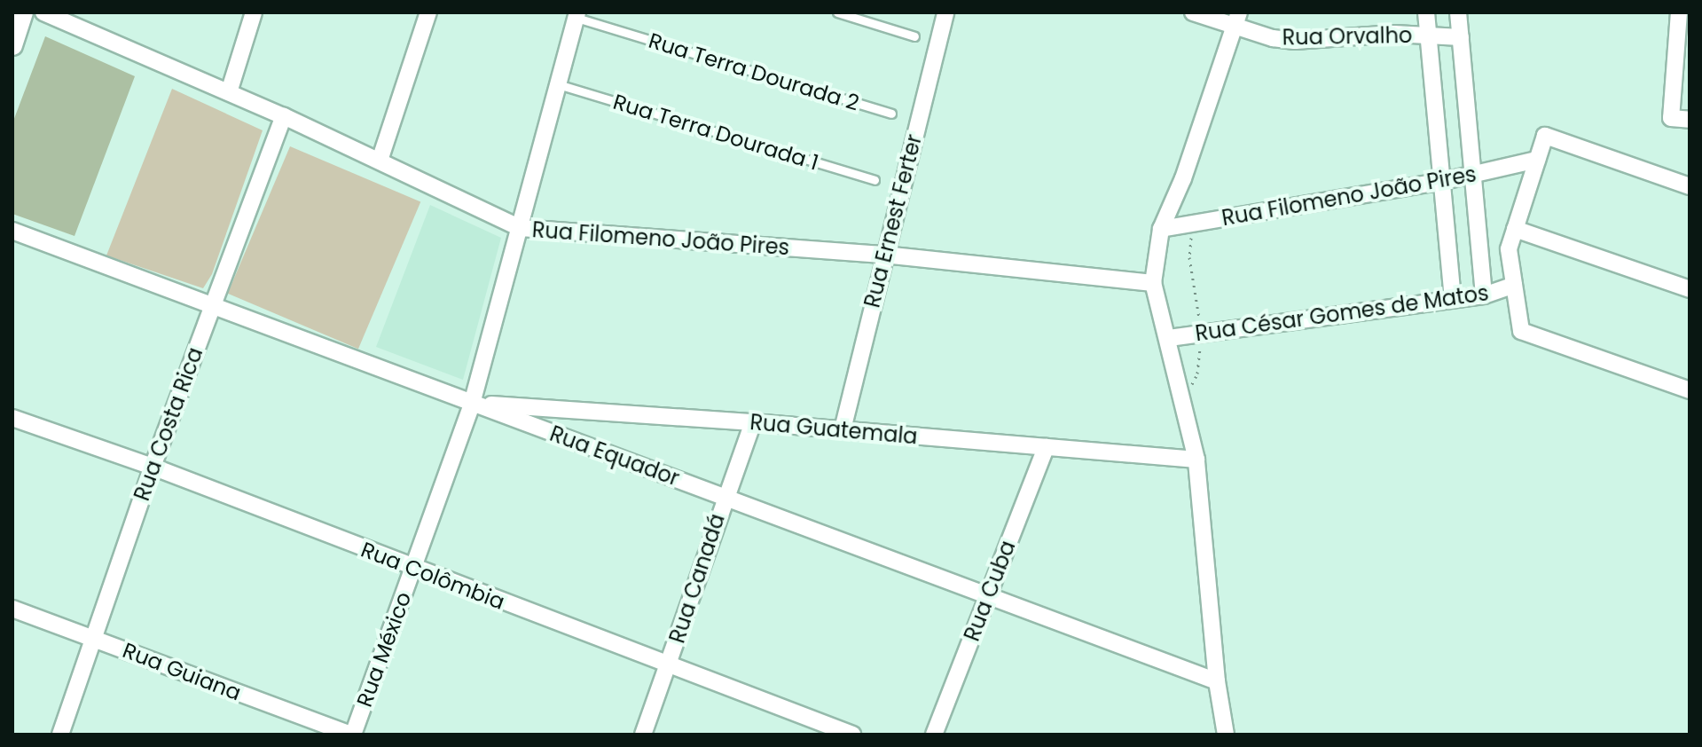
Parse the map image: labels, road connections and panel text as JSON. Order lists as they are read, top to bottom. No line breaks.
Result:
{"streets":{"street":["Rua Orvalho","Rua Filomeno João Pires","Rua Ernest Ferter","Rua César Gomes de Matos","Rua Costa Rica","Rua Guatemala","Rua Equador","Rua Colômbia","Rua Canadá","Rua Cuba","Rua México","Rua Guiana"],"lane":["Rua Terra Dourada 2","Rua Terra Dourada 1"]},"crossings":[["Rua Terra Dourada 2","Rua México"],["Rua Terra Dourada 1","Rua México"],["Rua Filomeno João Pires","Rua Ernest Ferter"],["Rua Filomeno João Pires","Rua Costa Rica"],["Rua Filomeno João Pires","Rua México"],["Rua Ernest Ferter","Rua Guatemala"],["Rua Costa Rica","Rua Equador"],["Rua Costa Rica","Rua Colômbia"],["Rua Costa Rica","Rua Guiana"],["Rua Guatemala","Rua Equador"],["Rua Guatemala","Rua Canadá"],["Rua Guatemala","Rua Cuba"],["Rua Guatemala","Rua México"],["Rua Equador","Rua Canadá"],["Rua Equador","Rua Cuba"],["Rua Equador","Rua México"],["Rua Colômbia","Rua Canadá"],["Rua Colômbia","Rua México"],["Rua México","Rua Guiana"]]}
